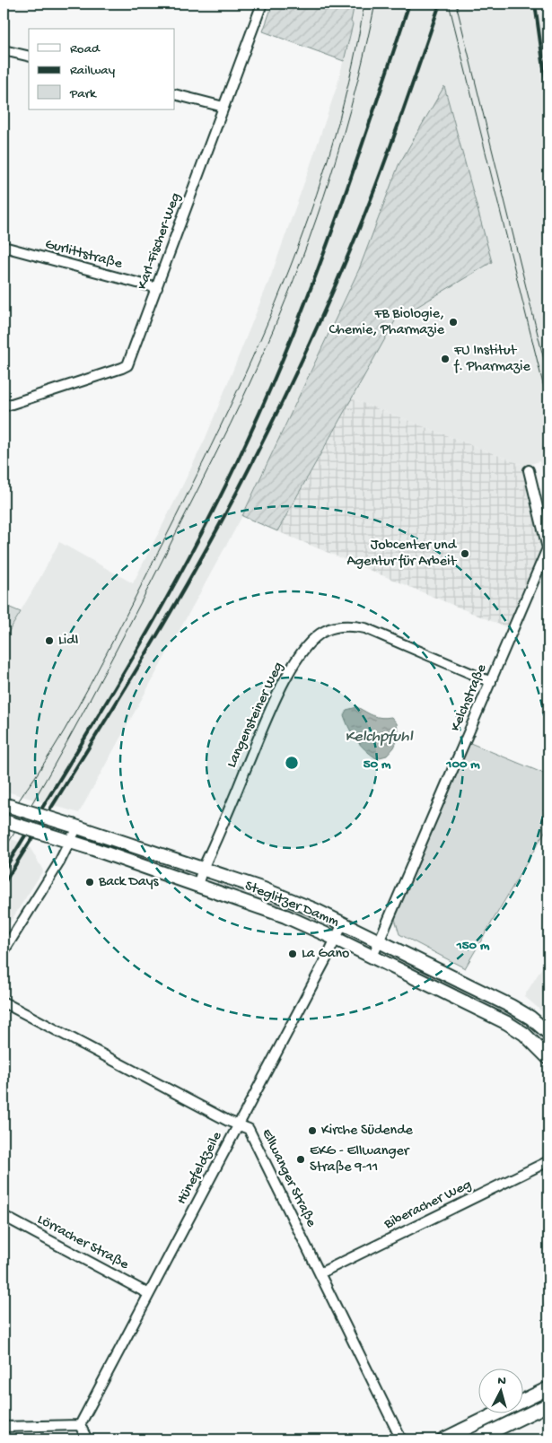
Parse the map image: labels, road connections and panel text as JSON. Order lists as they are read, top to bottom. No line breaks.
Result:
{"streets":{"main road":["Steglitzer Damm"],"street":["Karl-Fischer-Weg","Gurlittstraße","Kelchstraße","Langensteiner Weg","Hünefeldzeile","Ellwanger Straße","Biberacher Weg","Lörracher Straße"]},"crossings":[["Karl-Fischer-Weg","Gurlittstraße"],["Kelchstraße","Langensteiner Weg"],["Kelchstraße","Steglitzer Damm"],["Langensteiner Weg","Steglitzer Damm"],["Steglitzer Damm","Hünefeldzeile"],["Hünefeldzeile","Ellwanger Straße"],["Hünefeldzeile","Lörracher Straße"],["Ellwanger Straße","Biberacher Weg"]],"water":["Kelchpfuhl"],"places":["FB Biologie, Chemie, Pharmazie","FU Institut f. Pharmazie","Jobcenter und Agentur für Arbeit","Lidl","Back Days","La Gano","Kirche Südende","EKG - Ellwanger Straße 9-11"],"legend":["Road","Railway","Park"],"north":"top","rings":["50 m","100 m","150 m"]}
